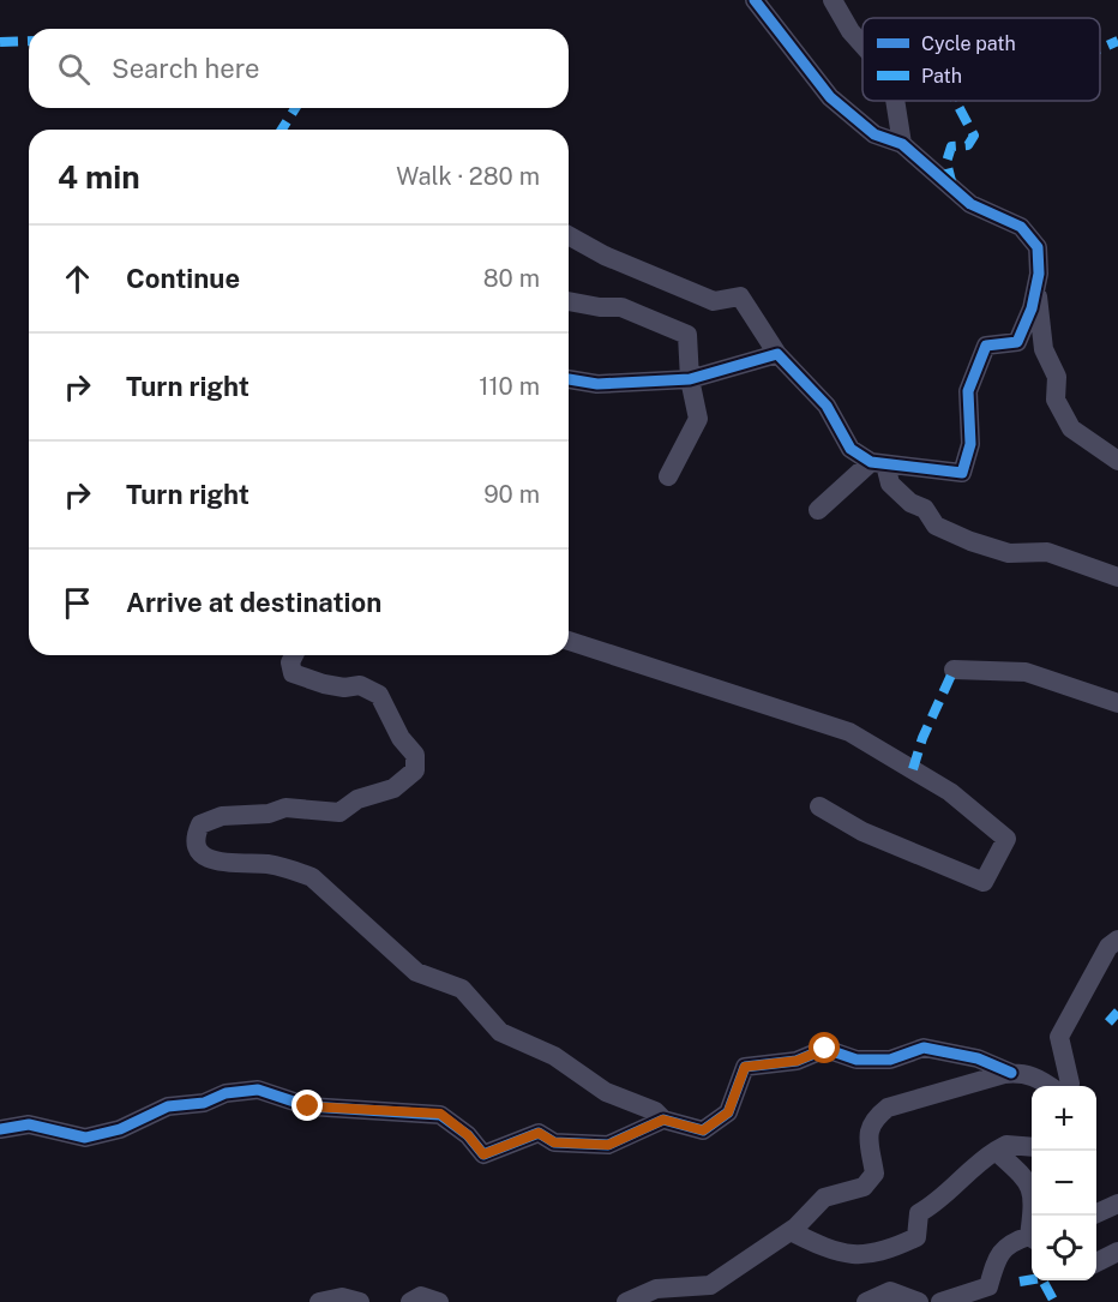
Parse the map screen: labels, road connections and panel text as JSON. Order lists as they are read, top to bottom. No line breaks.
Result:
{"legend":["Cycle path","Path"],"page":{"search":"Search here","heading":["4 min","Walk · 280 m"],"list":[["Continue","80 m"],["Turn right","110 m"],["Turn right","90 m"],"Arrive at destination"],"map_buttons":["+","−"]}}
